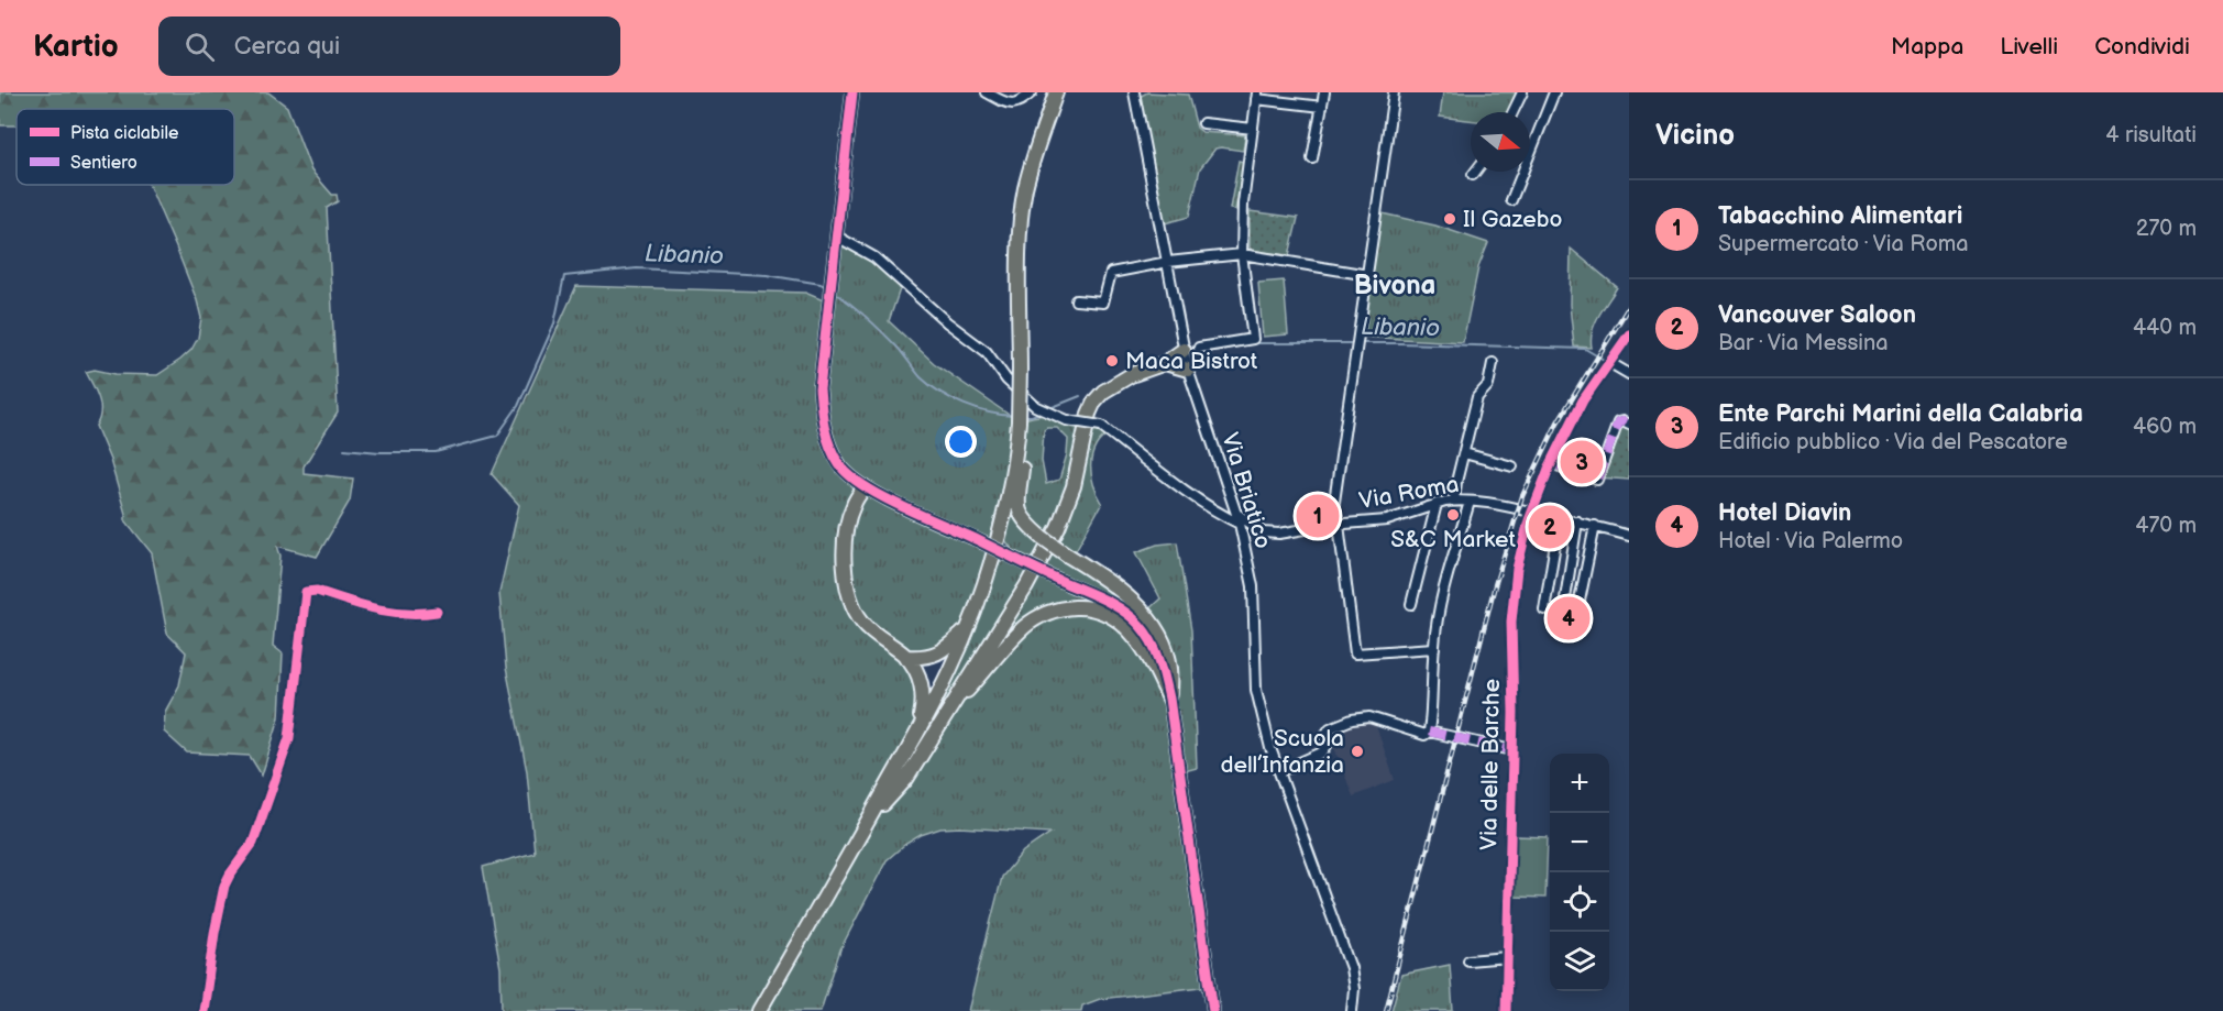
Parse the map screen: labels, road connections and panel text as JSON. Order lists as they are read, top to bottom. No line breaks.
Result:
{"streets":{"street":["Via Briatico","Via Roma","Via delle Barche"]},"crossings":[["Via Briatico","Via Roma"],["Via Roma","Via delle Barche"]],"districts":["Bivona"],"water":["Libanio"],"places":["Il Gazebo","Maca Bistrot","S&C Market","Scuola dell’Infanzia"],"legend":["Pista ciclabile","Sentiero"],"north":"right","page":{"header":"Kartio","search":"Cerca qui","nav":["Mappa","Livelli","Condividi"],"heading":["Vicino","4 risultati"],"list":[{"mark":"1","name":"Tabacchino Alimentari","note":"Supermercato · Via Roma","value":"270 m"},{"mark":"2","name":"Vancouver Saloon","note":"Bar · Via Messina","value":"440 m"},{"mark":"3","name":"Ente Parchi Marini della Calabria","note":"Edificio pubblico · Via del Pescatore","value":"460 m"},{"mark":"4","name":"Hotel Diavin","note":"Hotel · Via Palermo","value":"470 m"}],"pins":["3","1","2","4"],"map_buttons":["+","−"]}}
